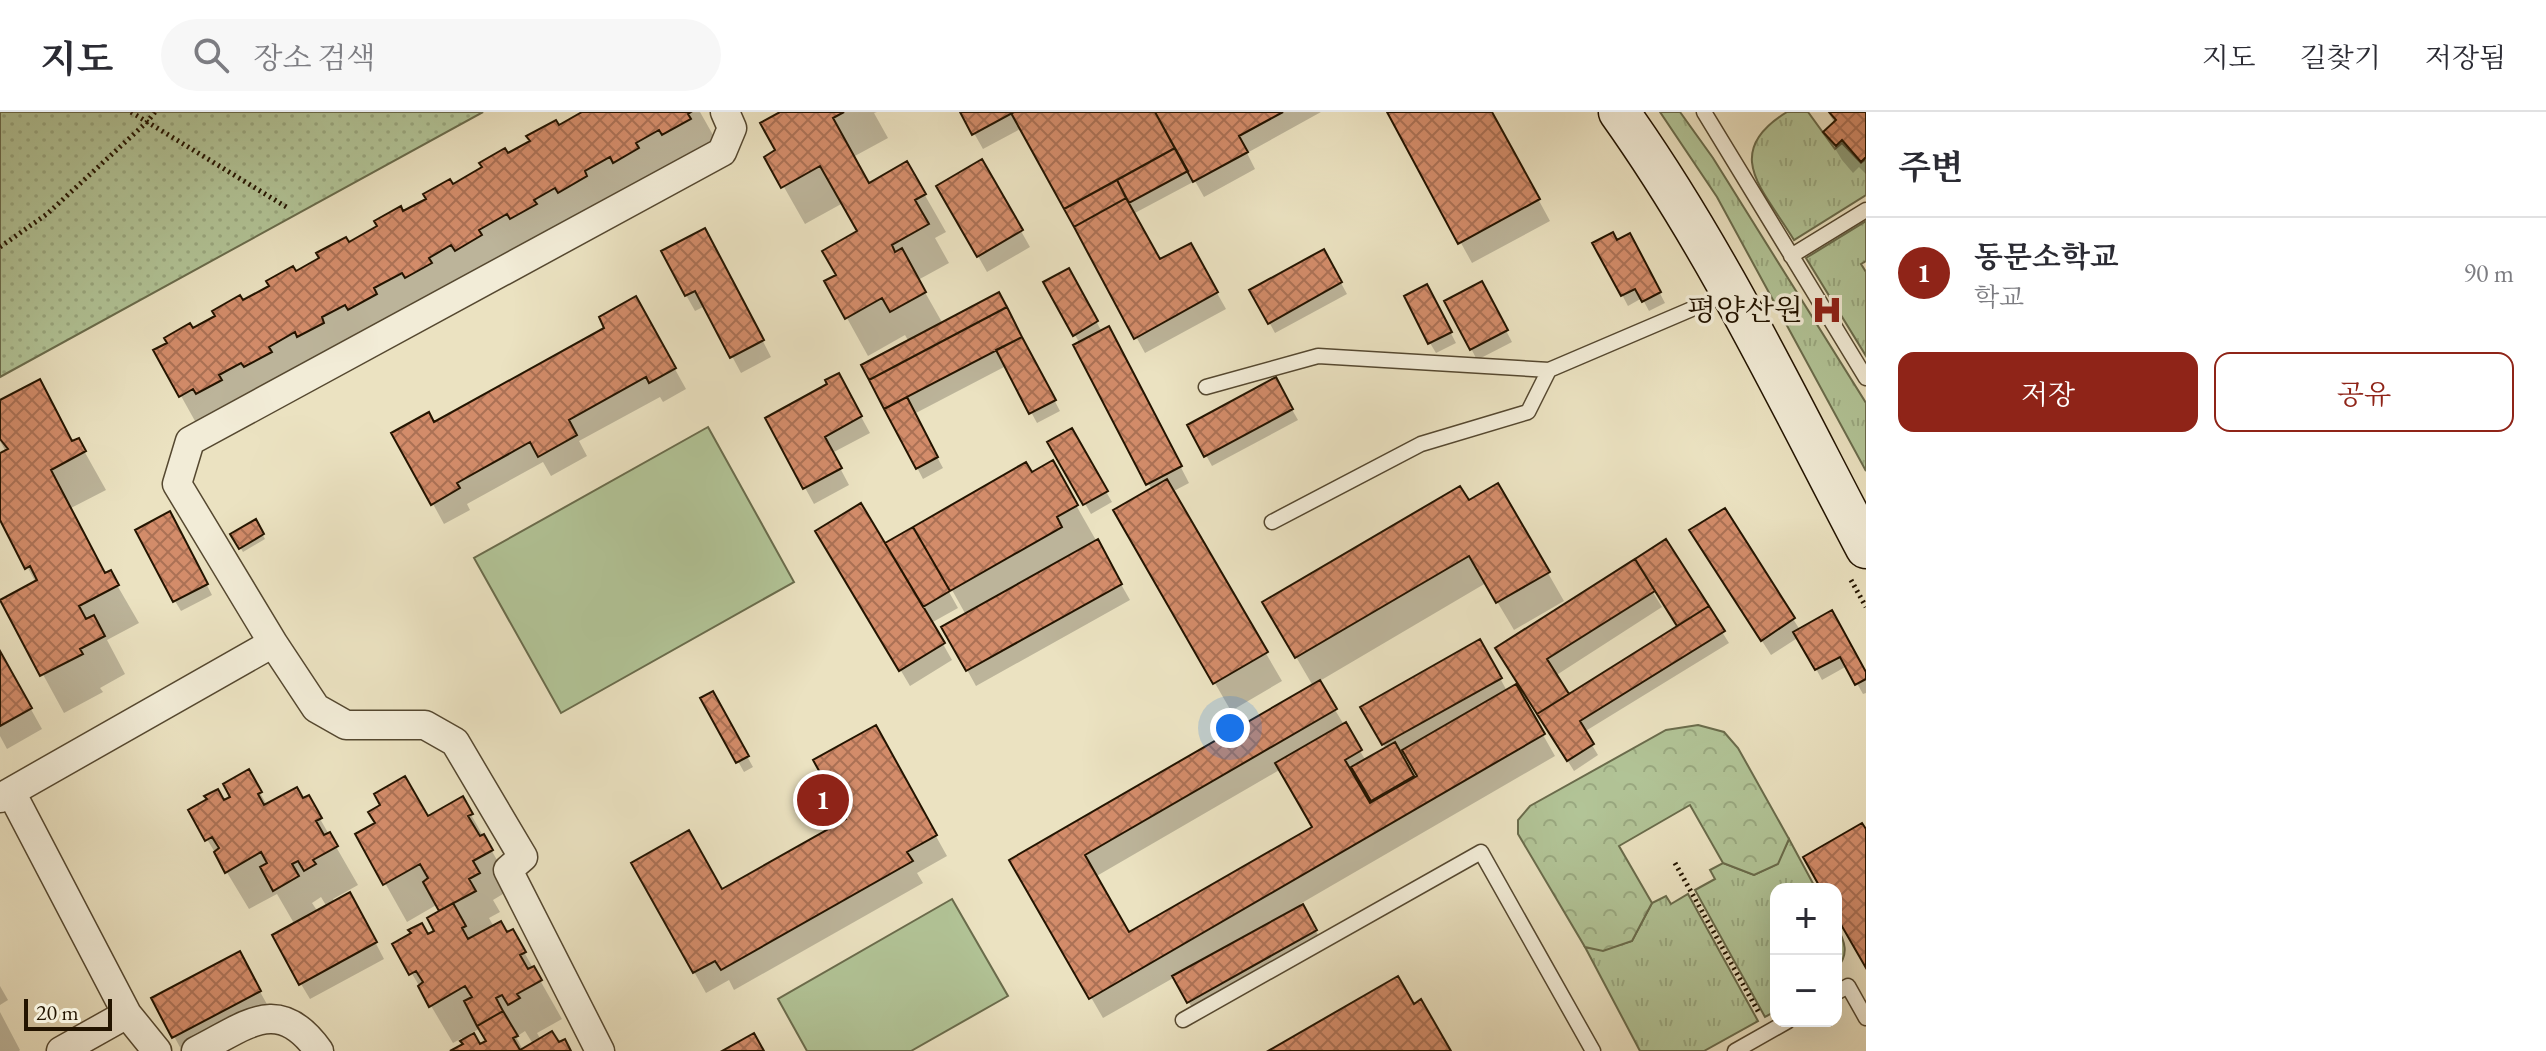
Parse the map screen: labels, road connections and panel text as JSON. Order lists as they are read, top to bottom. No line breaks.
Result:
{"places":{"hospital":["평양산원"]},"scale_bar":"20 m","page":{"header":"지도","search":"장소 검색","nav":["지도","길찾기","저장됨"],"heading":"주변","list":[{"mark":"1","name":"동문소학교","note":"학교","value":"90 m"}],"buttons":["저장","공유"],"pins":"1","map_buttons":["+","−"],"scale":"20 m"}}
